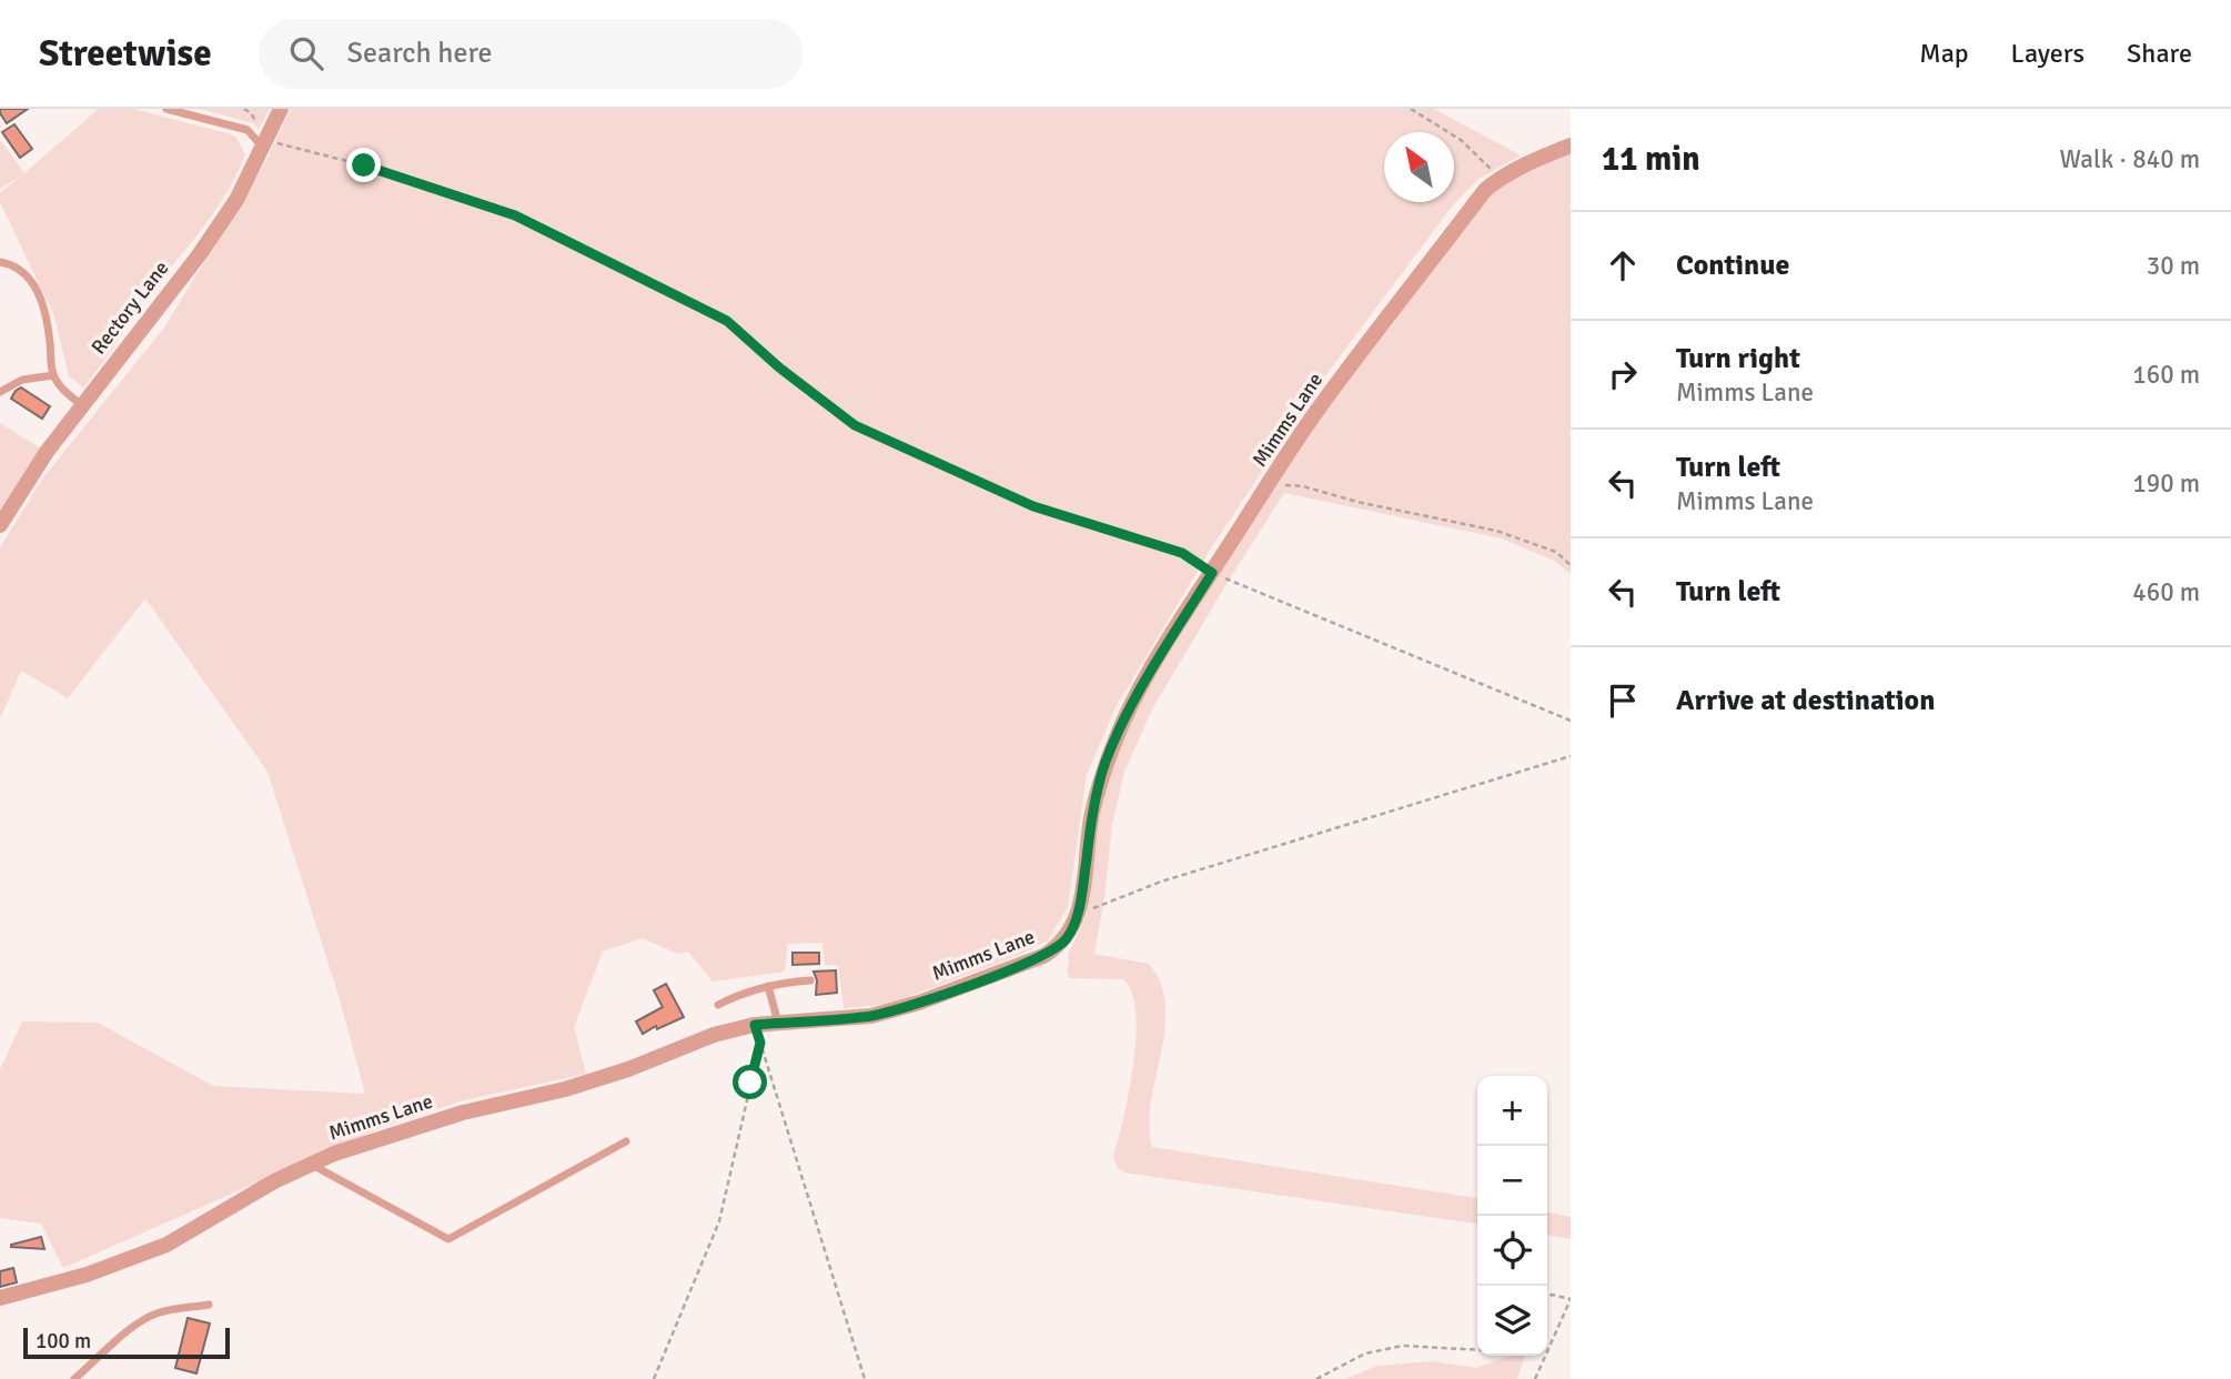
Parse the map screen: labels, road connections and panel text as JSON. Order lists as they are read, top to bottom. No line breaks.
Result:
{"streets":{"street":["Rectory Lane","Mimms Lane"]},"scale_bar":"100 m","north":"top left","page":{"header":"Streetwise","search":"Search here","nav":["Map","Layers","Share"],"heading":["11 min","Walk · 840 m"],"list":[["Continue","30 m"],["Turn right","Mimms Lane","160 m"],["Turn left","Mimms Lane","190 m"],["Turn left","460 m"],"Arrive at destination"],"map_buttons":["+","−"],"scale":"100 m"}}
